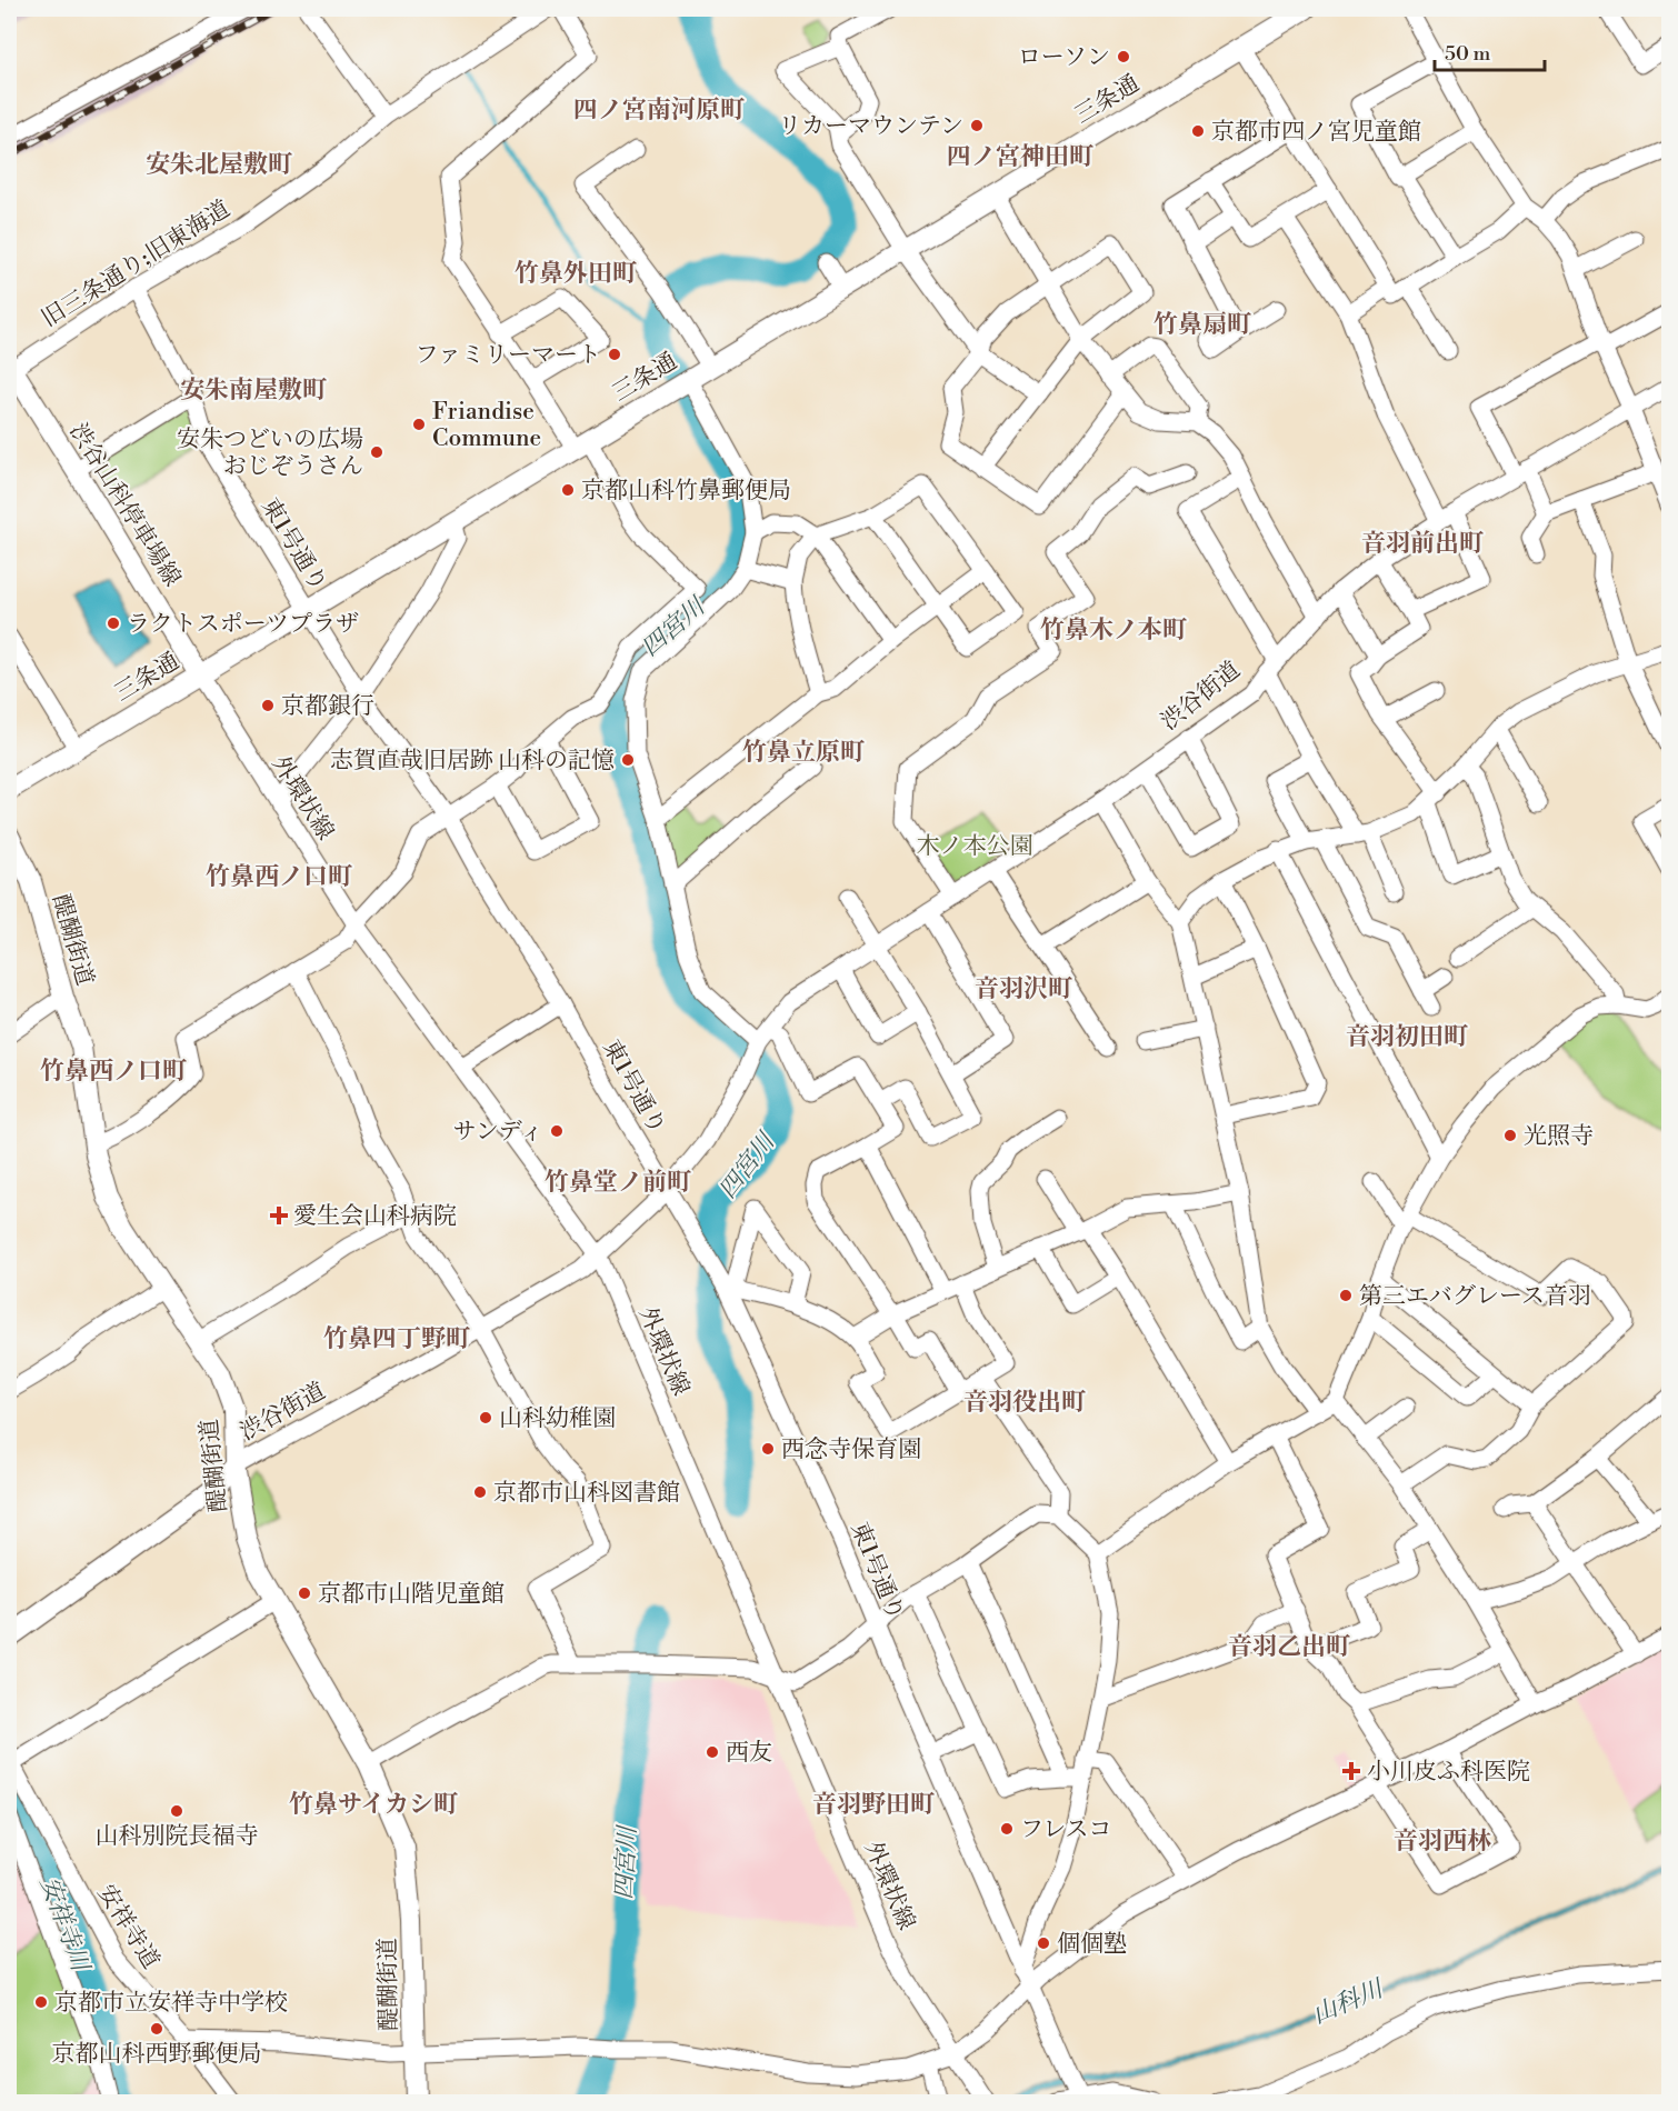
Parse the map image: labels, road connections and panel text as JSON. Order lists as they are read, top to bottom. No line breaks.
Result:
{"streets":{"main road":["三条通","渋谷山科停車場線","渋谷街道","醍醐街道"],"street":["旧三条通り;旧東海道","東1号通り","外環状線","安祥寺道"]},"crossings":[["三条通","渋谷山科停車場線"],["三条通","東1号通り"],["三条通","外環状線"],["旧三条通り;旧東海道","渋谷山科停車場線"],["旧三条通り;旧東海道","東1号通り"],["渋谷山科停車場線","外環状線"],["東1号通り","渋谷街道"],["渋谷街道","外環状線"],["渋谷街道","醍醐街道"]],"districts":["四ノ宮南河原町","四ノ宮神田町","安朱北屋敷町","竹鼻外田町","竹鼻扇町","安朱南屋敷町","音羽前出町","竹鼻木ノ本町","竹鼻立原町","竹鼻西ノ口町","音羽沢町","音羽初田町","竹鼻西ノ口町","竹鼻堂ノ前町","竹鼻四丁野町","音羽役出町","音羽乙出町","竹鼻サイカシ町","音羽野田町","音羽西林"],"water":["四宮川","安祥寺川","山科川"],"parks":["木ノ本公園"],"places":{"other":["ローソン","リカーマウンテン","京都市四ノ宮児童館","ファミリーマート","Friandise Commune","安朱つどいの広場 おじぞうさん","京都山科竹鼻郵便局","ラクトスポーツプラザ","京都銀行","志賀直哉旧居跡 山科の記憶","サンディ","光照寺","第三エバグレース音羽","山科幼稚園","西念寺保育園","京都市山科図書館","京都市山階児童館","西友","山科別院長福寺","フレスコ","個個塾","京都市立安祥寺中学校","京都山科西野郵便局"],"health":["愛生会山科病院","小川皮ふ科医院"]},"scale_bar":"50 m"}
